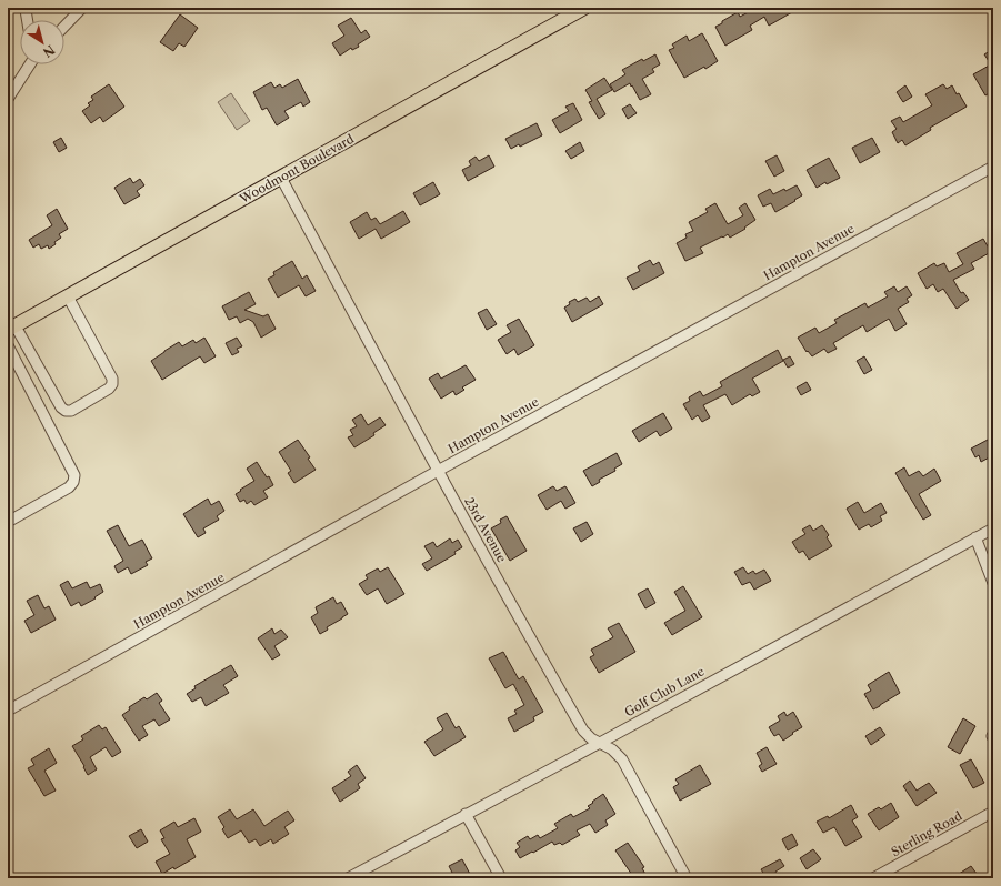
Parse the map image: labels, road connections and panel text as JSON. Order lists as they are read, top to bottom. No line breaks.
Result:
{"streets":{"main road":["Woodmont Boulevard"],"street":["Hampton Avenue","23rd Avenue","Golf Club Lane","Sterling Road"]},"crossings":[["Woodmont Boulevard","23rd Avenue"],["Hampton Avenue","23rd Avenue"],["23rd Avenue","Golf Club Lane"]],"north":"bottom right"}
